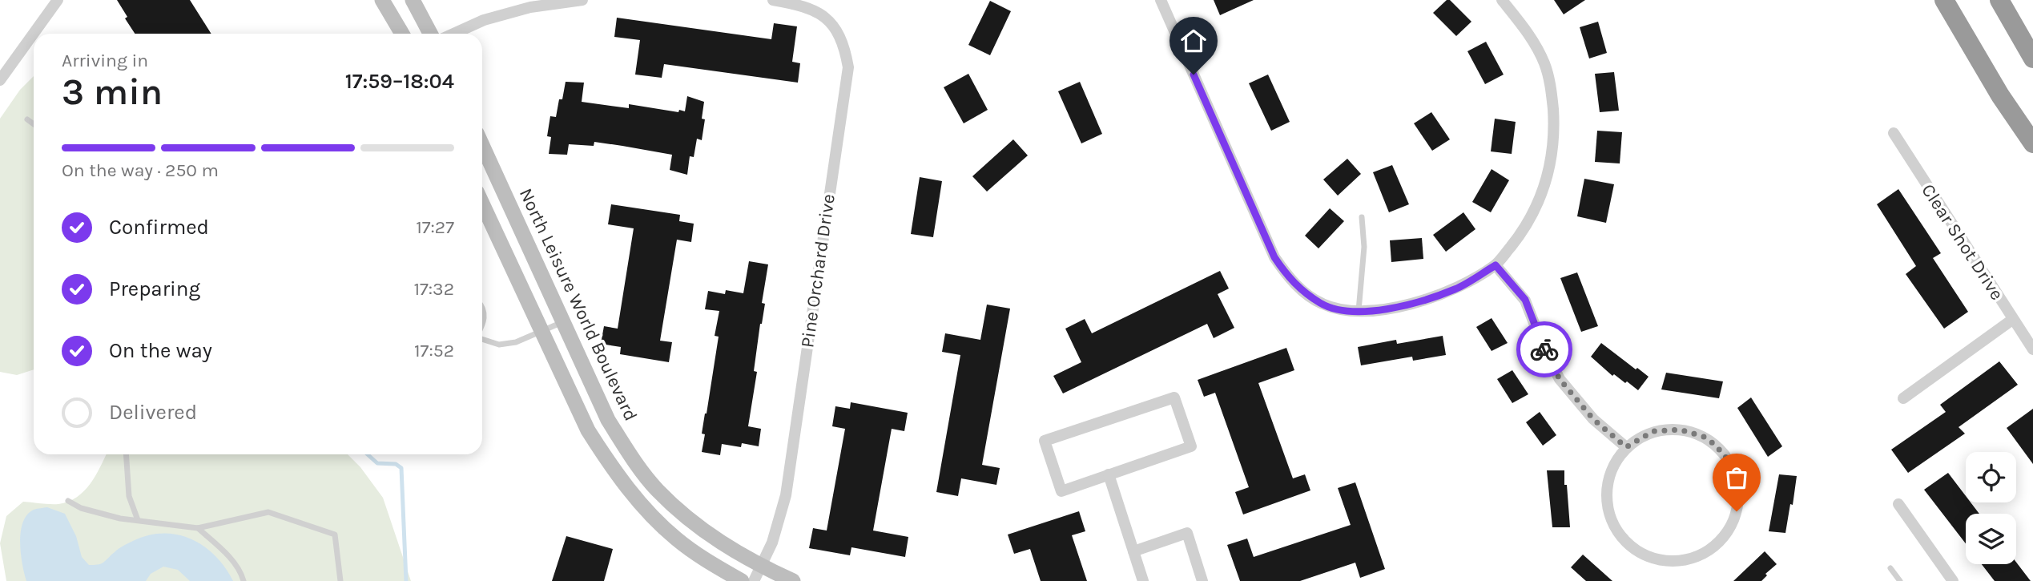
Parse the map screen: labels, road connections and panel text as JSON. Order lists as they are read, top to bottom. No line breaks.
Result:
{"streets":{"street":["Clear Shot Drive","Pine Orchard Drive","North Leisure World Boulevard"]},"crossings":[["Pine Orchard Drive","North Leisure World Boulevard"]],"page":{"heading":["3 min","Arriving in","17:59–18:04"],"bar":"On the way · 250 m","list":[["Confirmed","17:27"],["Preparing","17:32"],["On the way","17:52"],"Delivered"]}}
